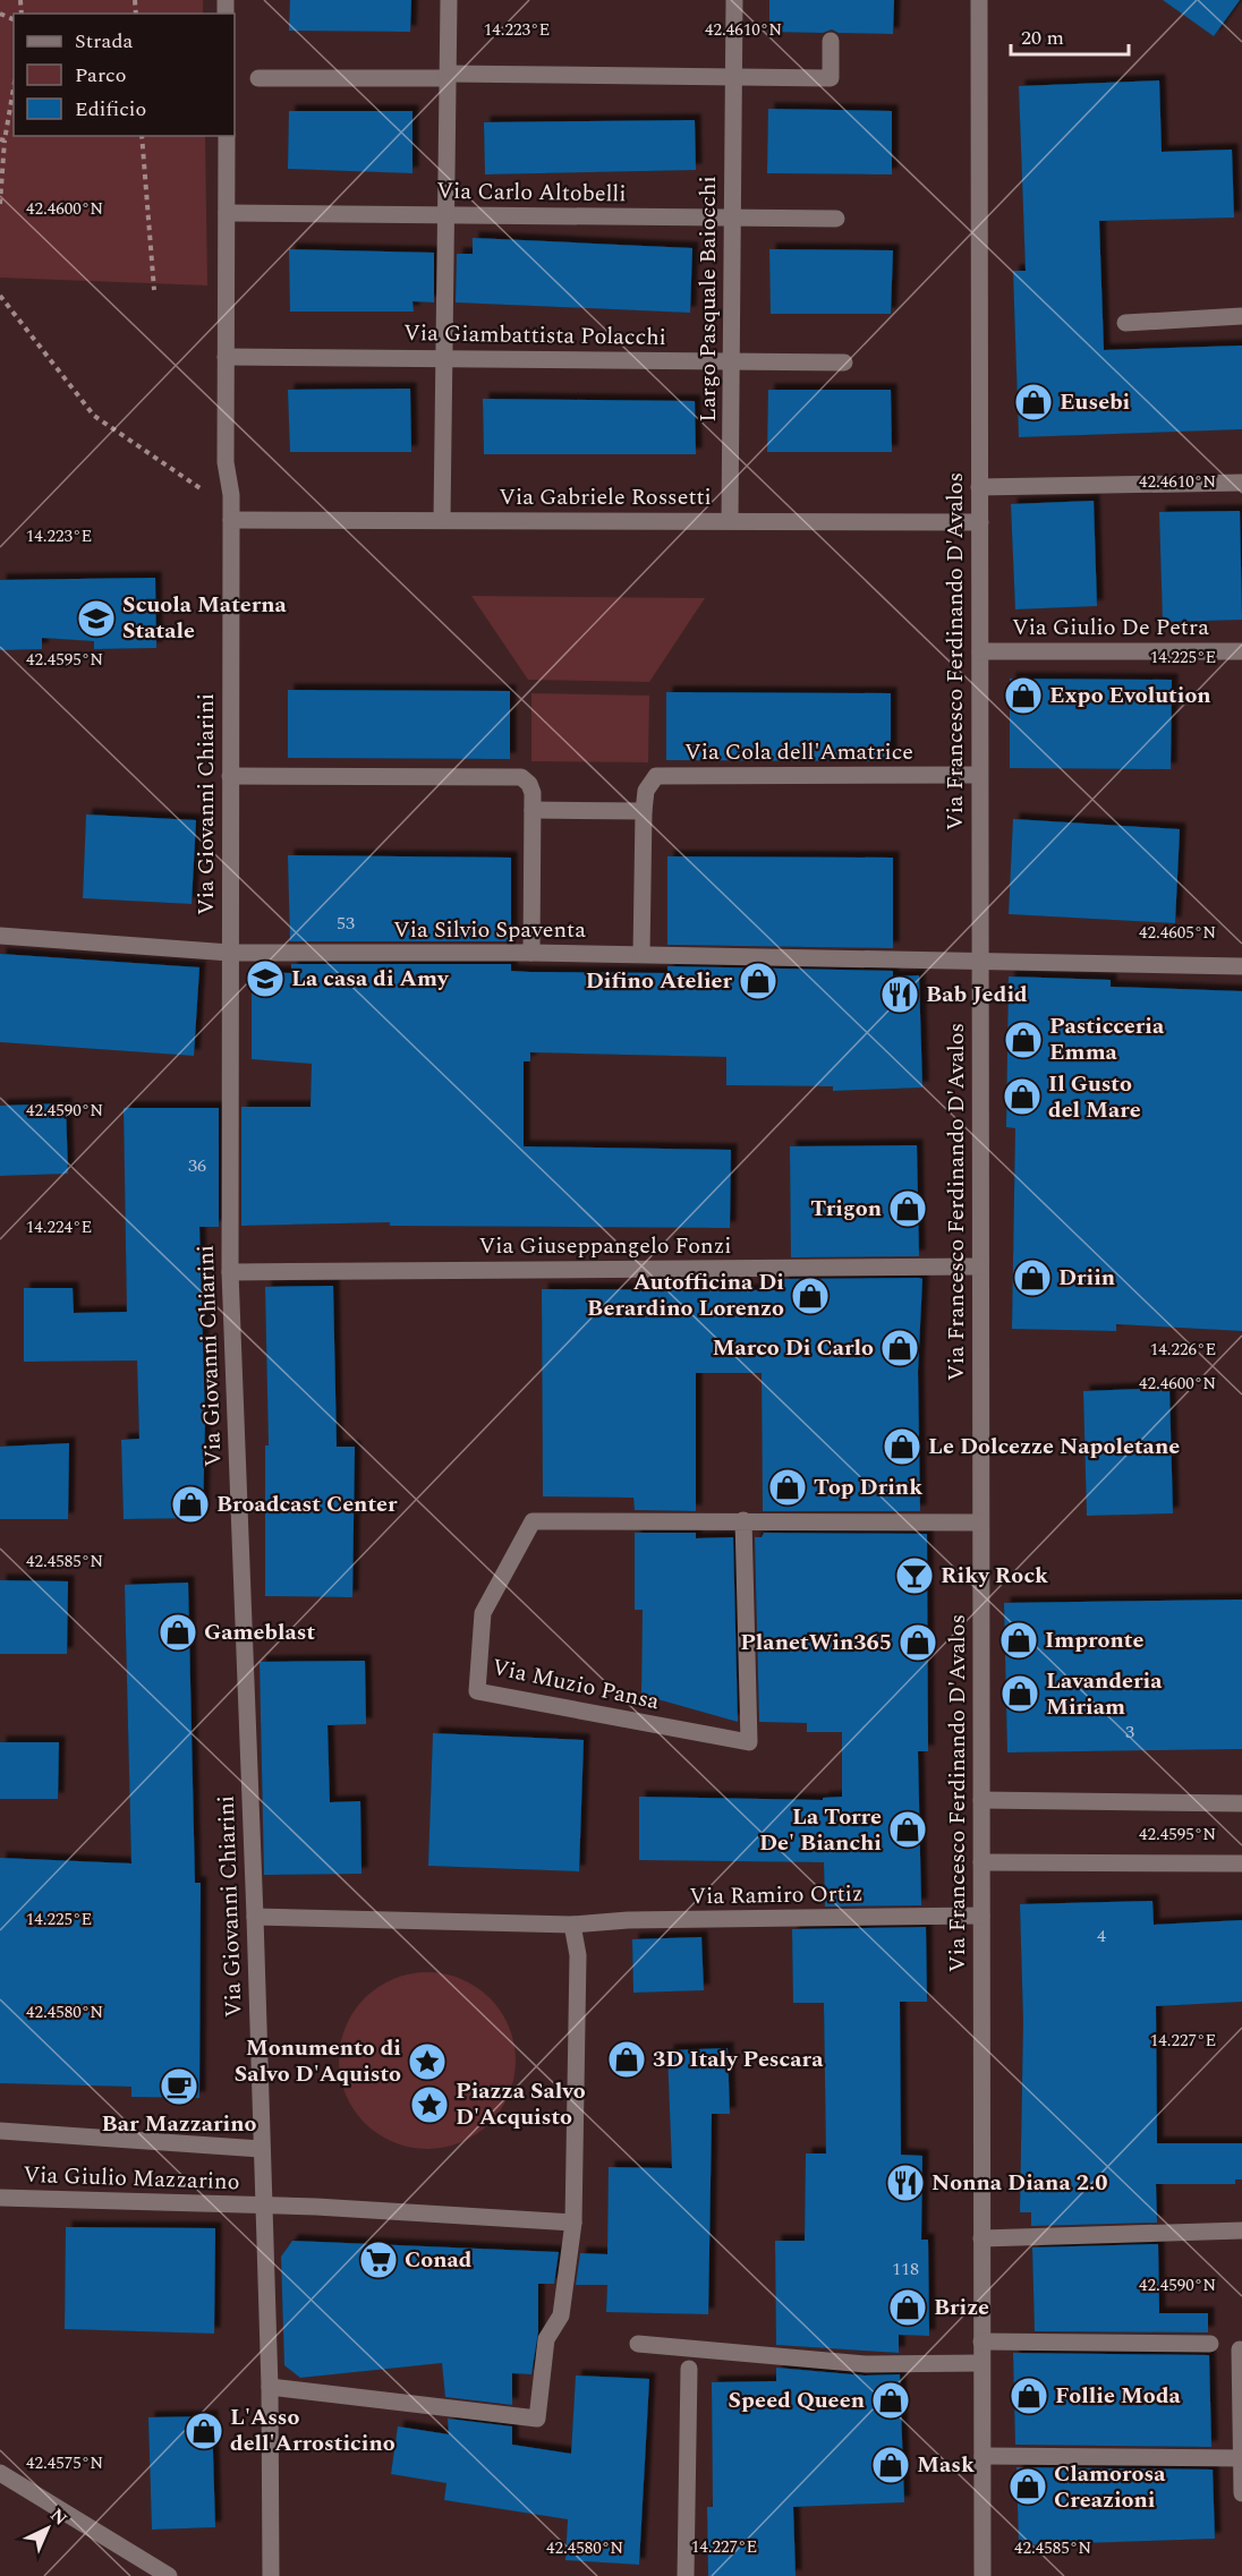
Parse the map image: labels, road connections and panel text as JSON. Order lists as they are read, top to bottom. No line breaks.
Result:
{"streets":{"street":["Via Carlo Altobelli","Largo Pasquale Baiocchi","Via Giambattista Polacchi","Via Gabriele Rossetti","Via Giulio De Petra","Via Francesco Ferdinando D'Avalos","Via Cola dell'Amatrice","Via Giovanni Chiarini","Via Silvio Spaventa","Via Giuseppangelo Fonzi","Via Muzio Pansa","Via Ramiro Ortiz","Via Giulio Mazzarino"]},"crossings":[["Via Carlo Altobelli","Largo Pasquale Baiocchi"],["Via Carlo Altobelli","Via Giovanni Chiarini"],["Largo Pasquale Baiocchi","Via Giambattista Polacchi"],["Largo Pasquale Baiocchi","Via Gabriele Rossetti"],["Via Giambattista Polacchi","Via Giovanni Chiarini"],["Via Gabriele Rossetti","Via Francesco Ferdinando D'Avalos"],["Via Gabriele Rossetti","Via Giovanni Chiarini"],["Via Giulio De Petra","Via Francesco Ferdinando D'Avalos"],["Via Francesco Ferdinando D'Avalos","Via Cola dell'Amatrice"],["Via Francesco Ferdinando D'Avalos","Via Silvio Spaventa"],["Via Francesco Ferdinando D'Avalos","Via Giuseppangelo Fonzi"],["Via Francesco Ferdinando D'Avalos","Via Muzio Pansa"],["Via Francesco Ferdinando D'Avalos","Via Ramiro Ortiz"],["Via Cola dell'Amatrice","Via Silvio Spaventa"],["Via Giovanni Chiarini","Via Silvio Spaventa"],["Via Giovanni Chiarini","Via Giuseppangelo Fonzi"],["Via Giovanni Chiarini","Via Giulio Mazzarino"]],"places":{"shop":["Eusebi","Expo Evolution","Difino Atelier","Pasticceria Emma","Il Gusto del Mare","Trigon","Driin","Autofficina Di Berardino Lorenzo","Marco Di Carlo","Le Dolcezze Napoletane","Top Drink","Broadcast Center","Gameblast","Impronte","PlanetWin365","Lavanderia Miriam","La Torre De' Bianchi","3D Italy Pescara","Brize","Follie Moda","Speed Queen","L'Asso dell'Arrosticino","Mask","Clamorosa Creazioni"],"school or university":["Scuola Materna Statale","La casa di Amy"],"restaurant":["Bab Jedid","Nonna Diana 2.0"],"bar":["Riky Rock"],"place":["Monumento di Salvo D'Aquisto","Piazza Salvo D'Acquisto"],"cafe":["Bar Mazzarino"],"supermarket":["Conad"]},"house_numbers":["53","36","3","4","118"],"legend":["Strada","Parco","Edificio"],"scale_bar":"20 m","north":"top right","coordinates":["42.4610°N","14.223°E","42.4600°N","14.225°E","42.4595°N","42.4605°N","42.4590°N","14.224°E","14.226°E","42.4585°N","42.4580°N","14.227°E","42.4575°N"]}
